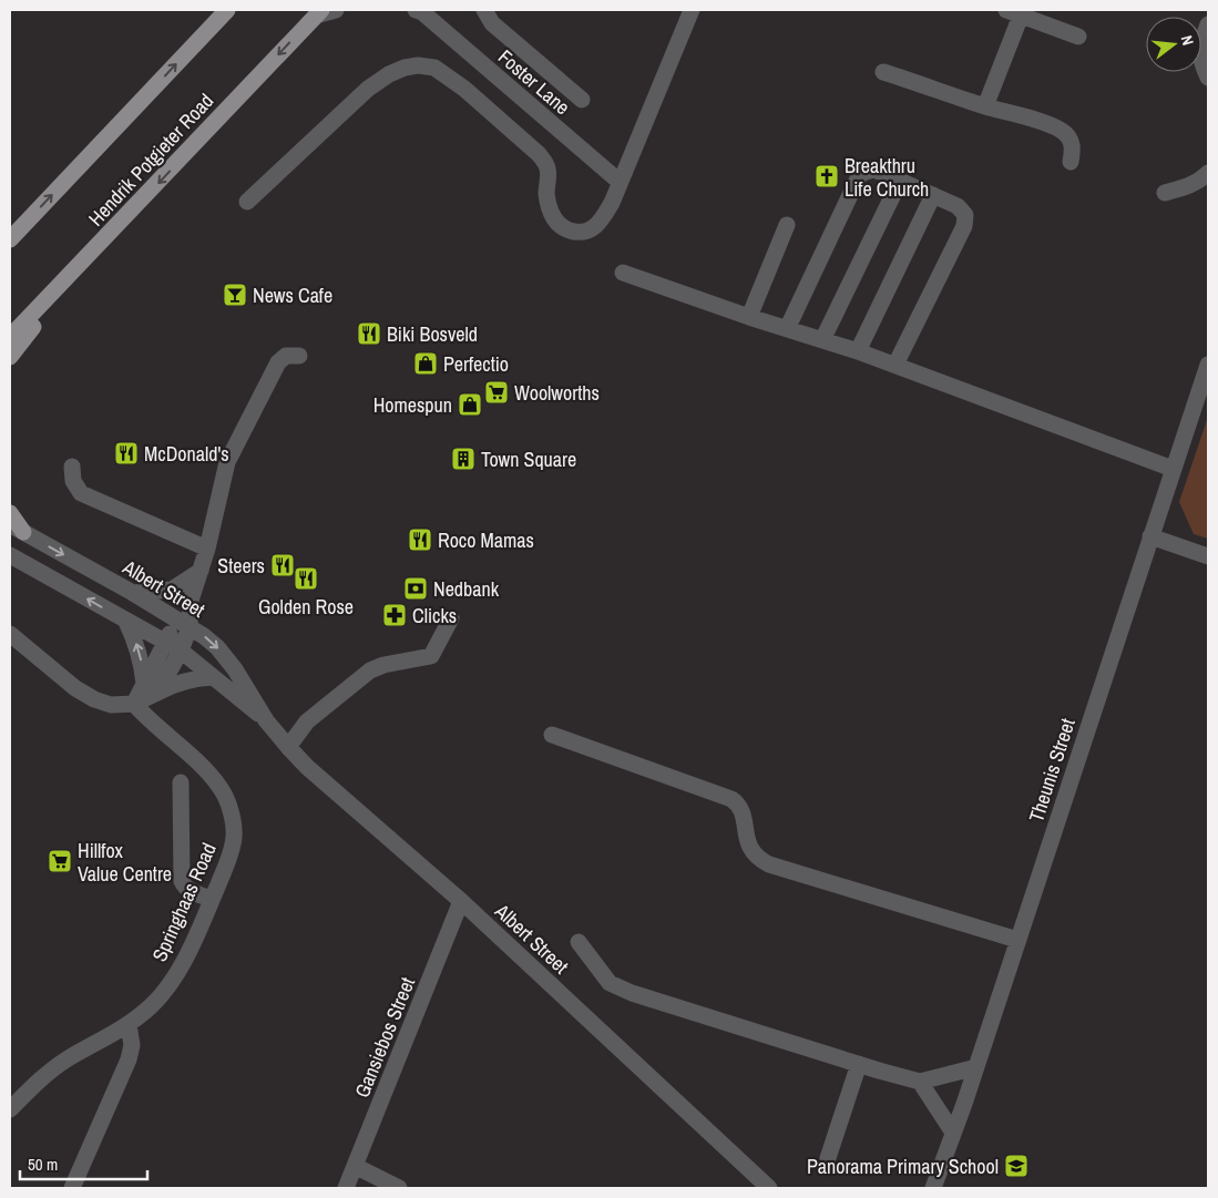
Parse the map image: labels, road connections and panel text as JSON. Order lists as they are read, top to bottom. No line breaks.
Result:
{"streets":{"main road":["Hendrik Potgieter Road"],"street":["Foster Lane","Albert Street","Theunis Street","Springhaas Road","Gansiebos Street"]},"crossings":[["Albert Street","Gansiebos Street"]],"places":{"church":["Breakthru Life Church"],"bar":["News Cafe"],"restaurant":["Biki Bosveld","McDonald's","Roco Mamas","Steers","Golden Rose"],"shop":["Perfectio","Homespun"],"supermarket":["Woolworths","Hillfox Value Centre"],"building":["Town Square"],"bank":["Nedbank"],"pharmacy":["Clicks"],"school or university":["Panorama Primary School"]},"scale_bar":"50 m","north":"right"}
